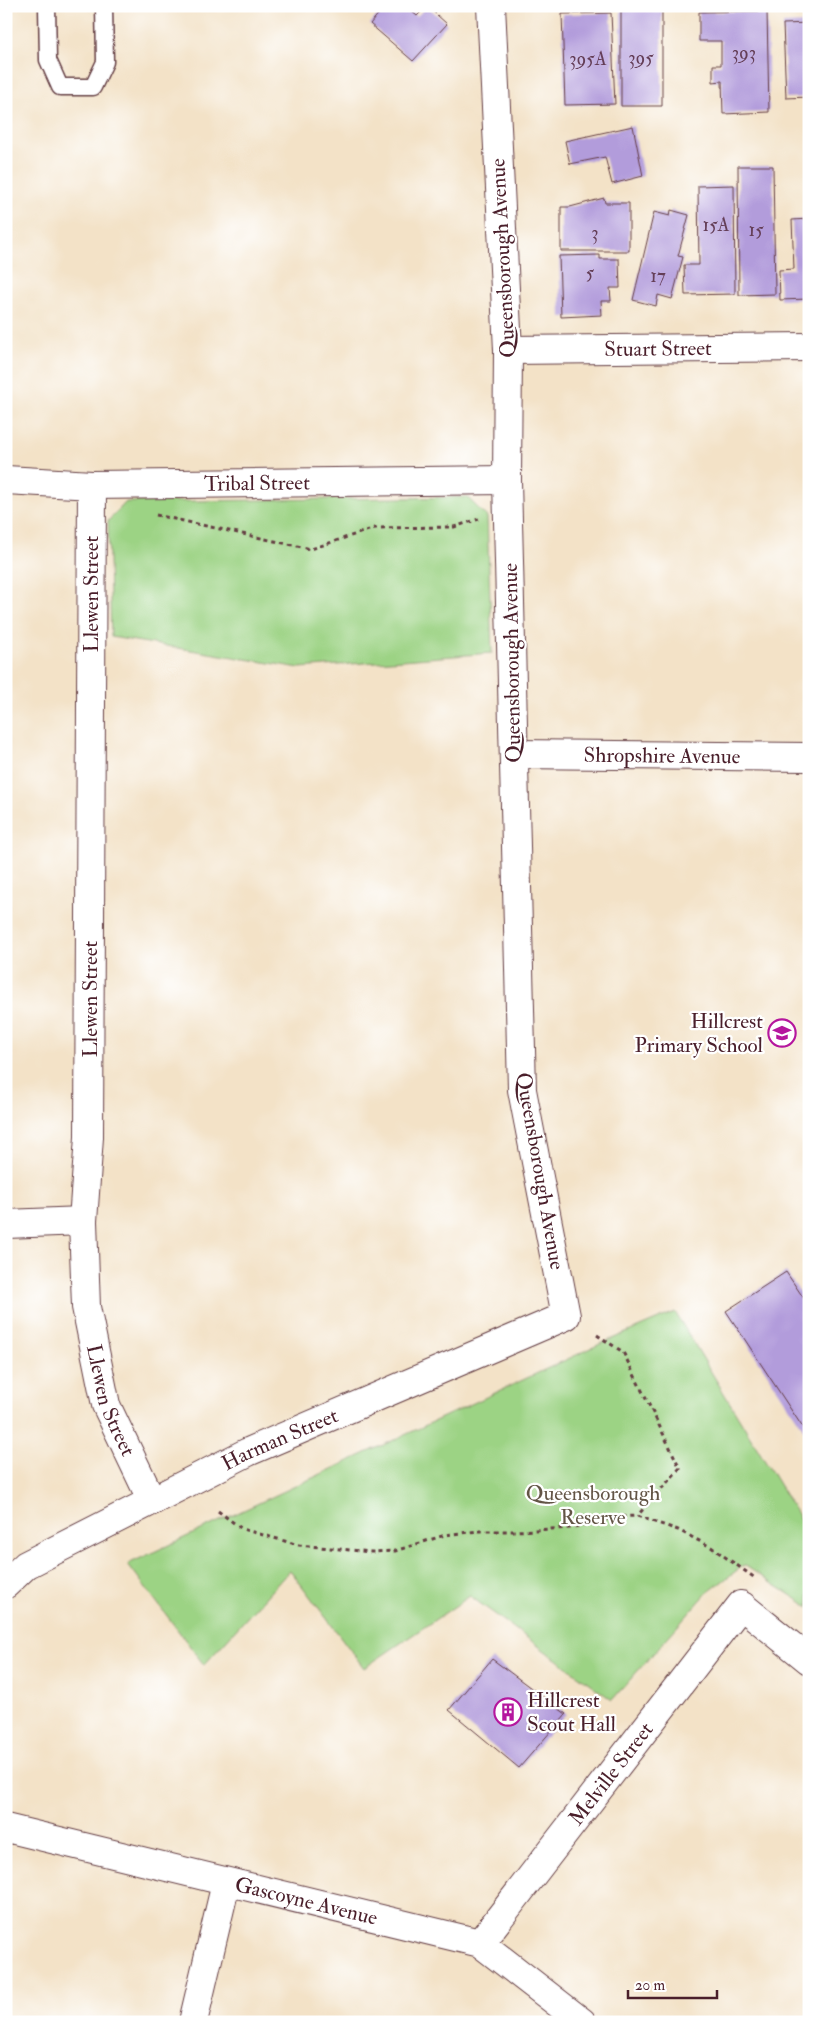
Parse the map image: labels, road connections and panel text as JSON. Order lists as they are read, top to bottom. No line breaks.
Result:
{"streets":{"street":["Queensborough Avenue","Stuart Street","Tribal Street","Llewen Street","Shropshire Avenue","Harman Street","Melville Street","Gascoyne Avenue"]},"crossings":[["Queensborough Avenue","Stuart Street"],["Queensborough Avenue","Tribal Street"],["Queensborough Avenue","Shropshire Avenue"],["Queensborough Avenue","Harman Street"],["Tribal Street","Llewen Street"],["Llewen Street","Harman Street"],["Melville Street","Gascoyne Avenue"]],"parks":["Queensborough Reserve"],"places":{"school or university":["Hillcrest Primary School"],"building":["Hillcrest Scout Hall"]},"house_numbers":["393","395","395A","15A","15","3","5","17"],"scale_bar":"20 m"}
